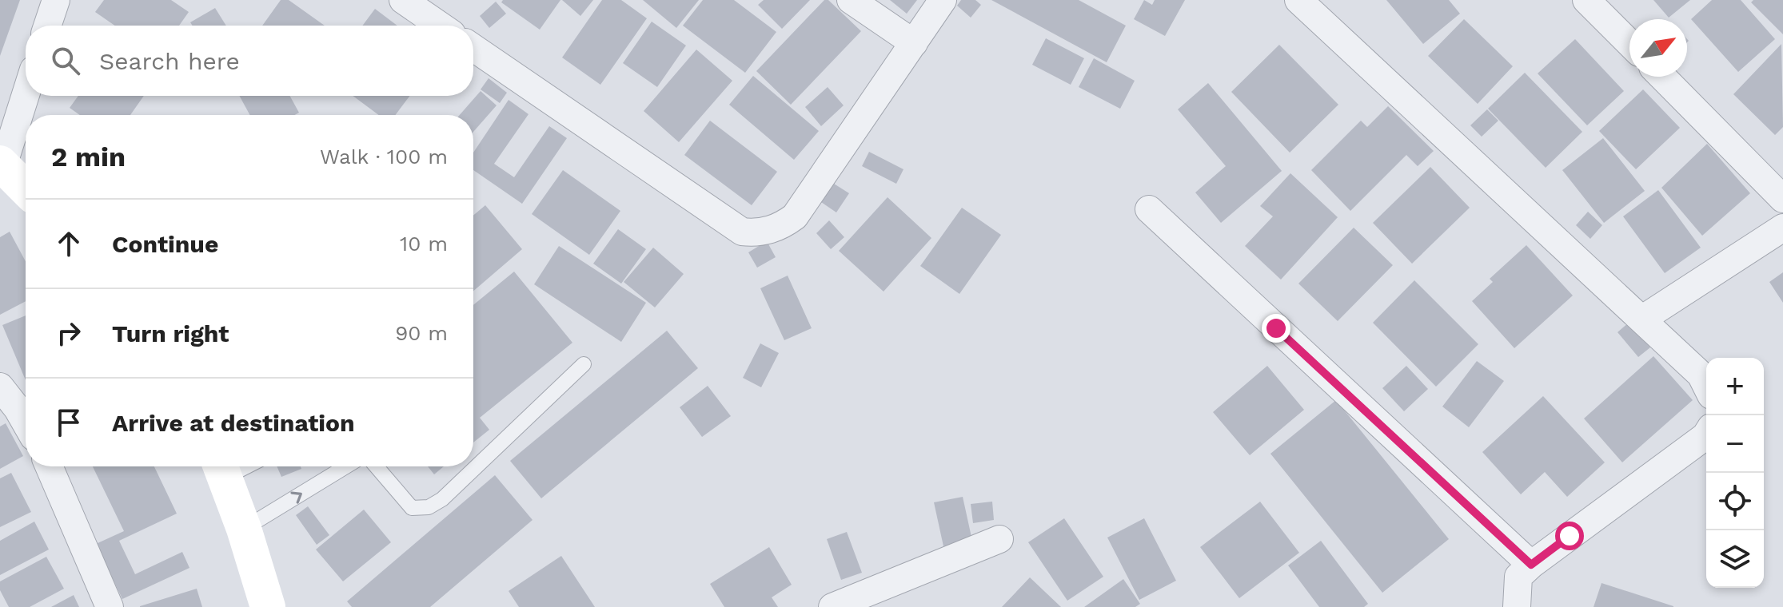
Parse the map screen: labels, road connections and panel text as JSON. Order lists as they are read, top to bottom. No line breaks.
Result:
{"north":"top right","page":{"search":"Search here","heading":["2 min","Walk · 100 m"],"list":[["Continue","10 m"],["Turn right","90 m"],"Arrive at destination"],"map_buttons":["+","−"]}}
